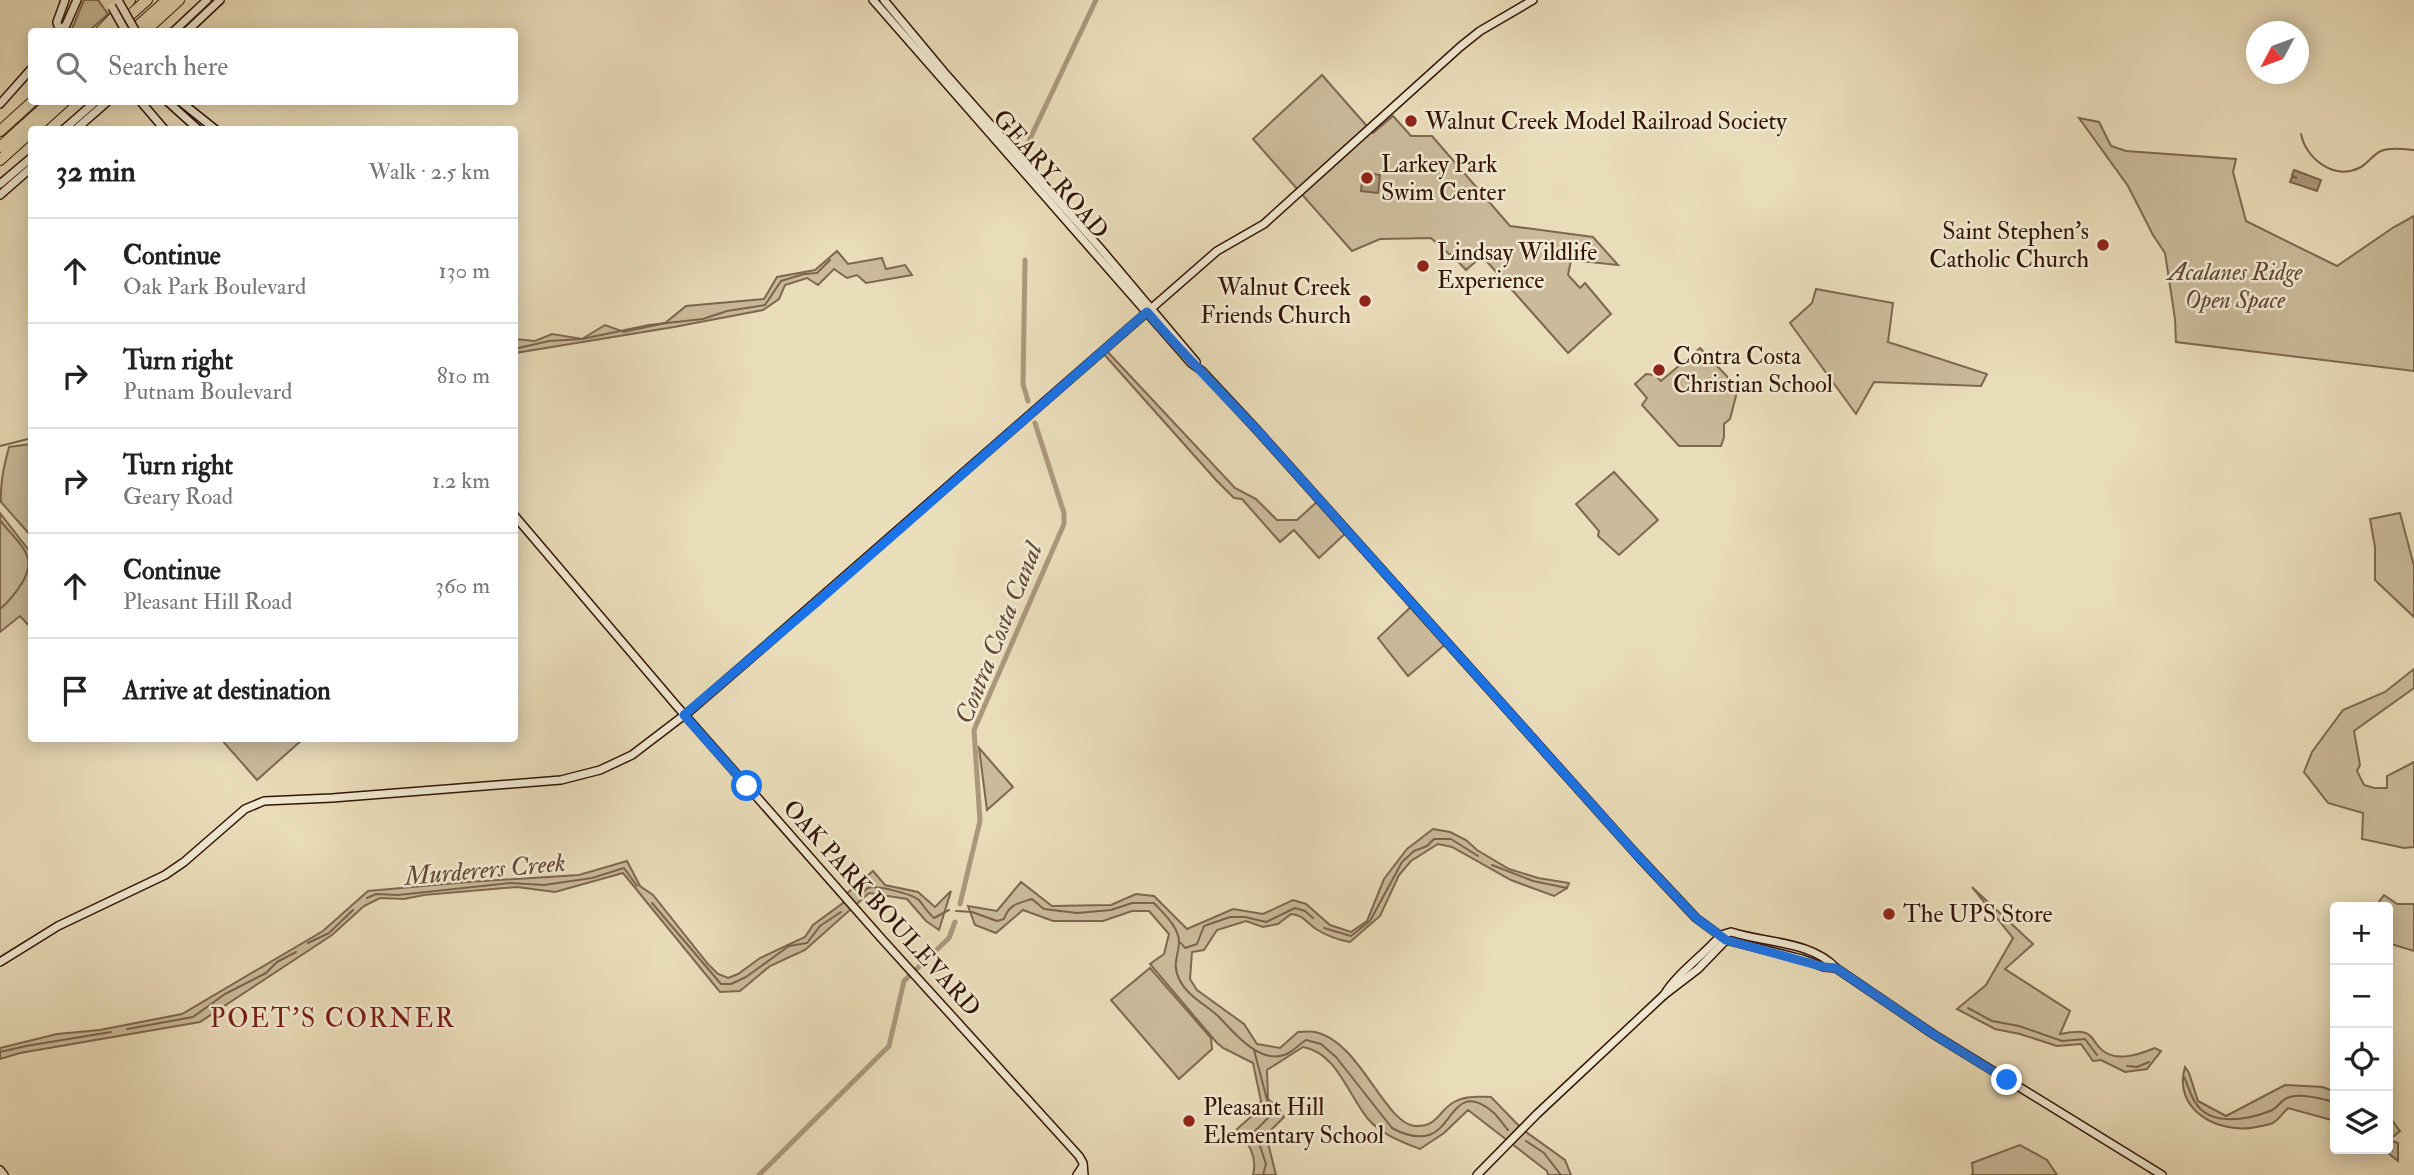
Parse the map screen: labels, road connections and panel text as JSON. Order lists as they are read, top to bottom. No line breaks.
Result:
{"streets":{"street":["GEARY ROAD","OAK PARK BOULEVARD"]},"districts":["POET'S CORNER"],"water":["Contra Costa Canal","Murderers Creek"],"parks":["Acalanes Ridge Open Space"],"places":["Walnut Creek Model Railroad Society","Larkey Park Swim Center","Saint Stephen's Catholic Church","Lindsay Wildlife Experience","Walnut Creek Friends Church","Contra Costa Christian School","The UPS Store","Pleasant Hill Elementary School"],"north":"bottom left","page":{"search":"Search here","heading":["32 min","Walk · 2.5 km"],"list":[["Continue","Oak Park Boulevard","130 m"],["Turn right","Putnam Boulevard","810 m"],["Turn right","Geary Road","1.2 km"],["Continue","Pleasant Hill Road","360 m"],"Arrive at destination"],"map_buttons":["+","−"]}}
